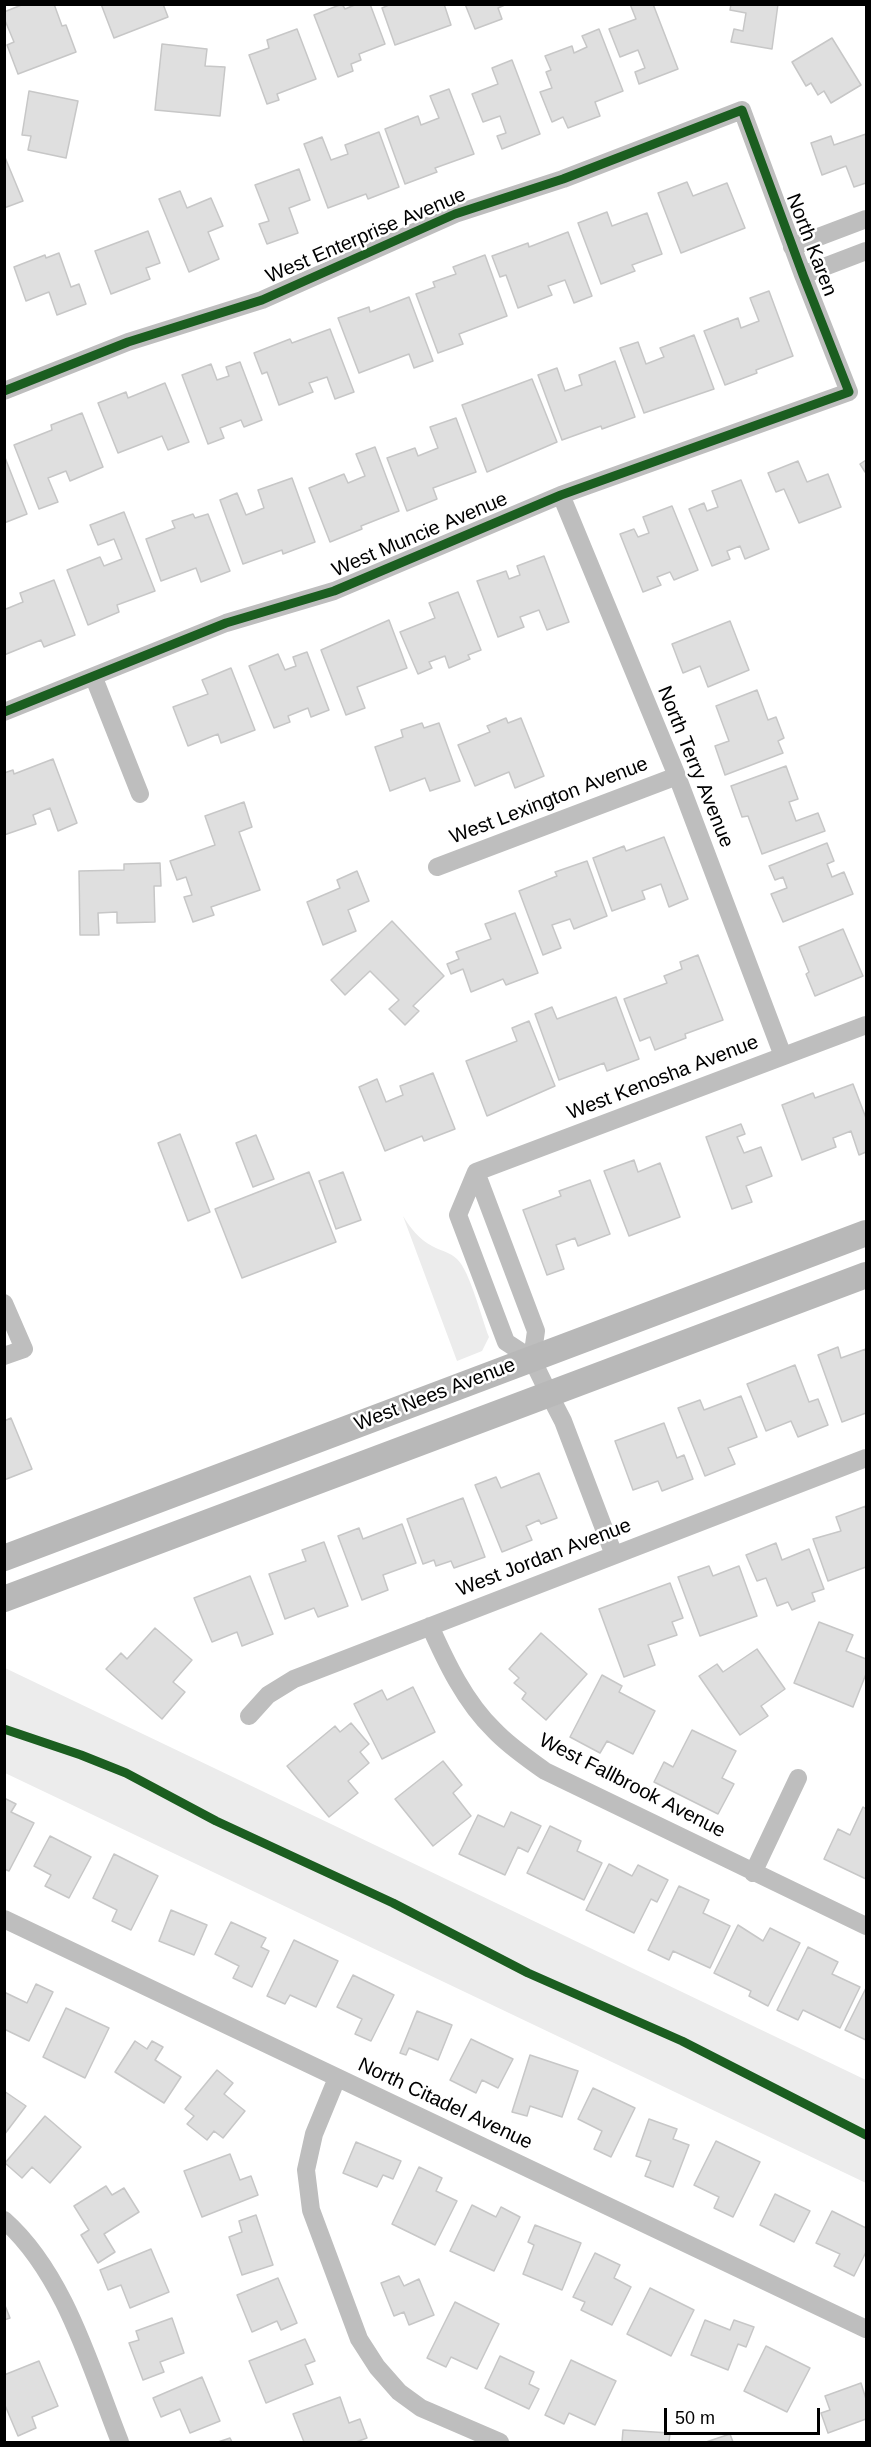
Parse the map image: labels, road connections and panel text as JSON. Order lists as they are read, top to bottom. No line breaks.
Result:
{"streets":{"main road":["West Nees Avenue"],"street":["West Enterprise Avenue","North Karen","West Muncie Avenue","North Terry Avenue","West Lexington Avenue","West Kenosha Avenue","West Jordan Avenue","West Fallbrook Avenue","North Citadel Avenue"]},"crossings":[["West Enterprise Avenue","North Karen"],["North Karen","West Muncie Avenue"],["West Muncie Avenue","North Terry Avenue"],["North Terry Avenue","West Lexington Avenue"],["North Terry Avenue","West Kenosha Avenue"],["West Jordan Avenue","West Fallbrook Avenue"]],"scale_bar":"50 m"}
